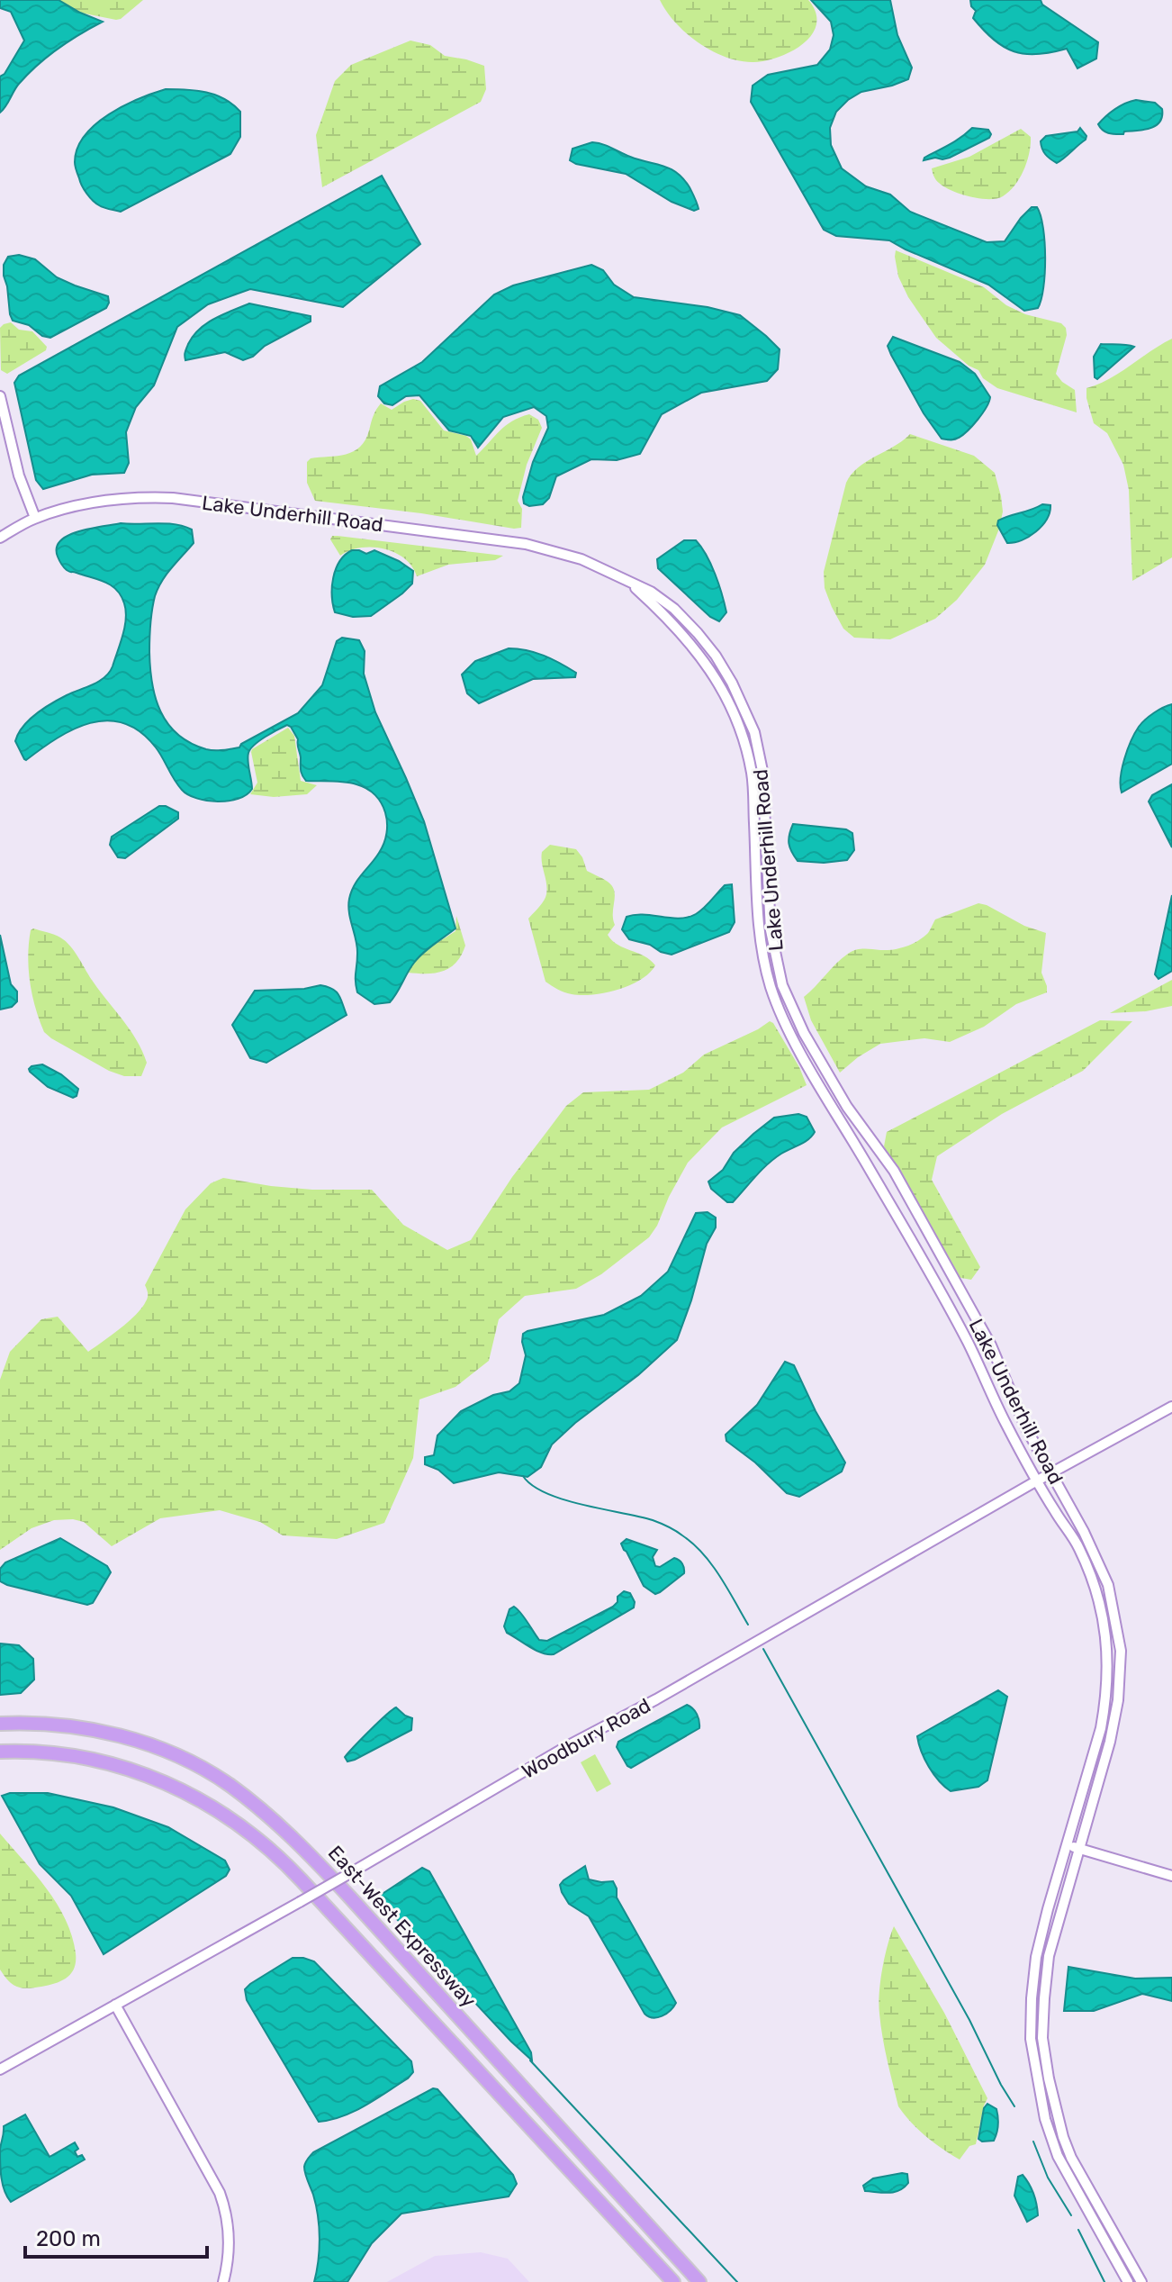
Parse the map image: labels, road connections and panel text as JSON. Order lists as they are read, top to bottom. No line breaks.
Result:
{"streets":{"highway":["East-West Expressway"],"street":["Lake Underhill Road","Woodbury Road"]},"crossings":[["Lake Underhill Road","Woodbury Road"]],"scale_bar":"200 m"}
